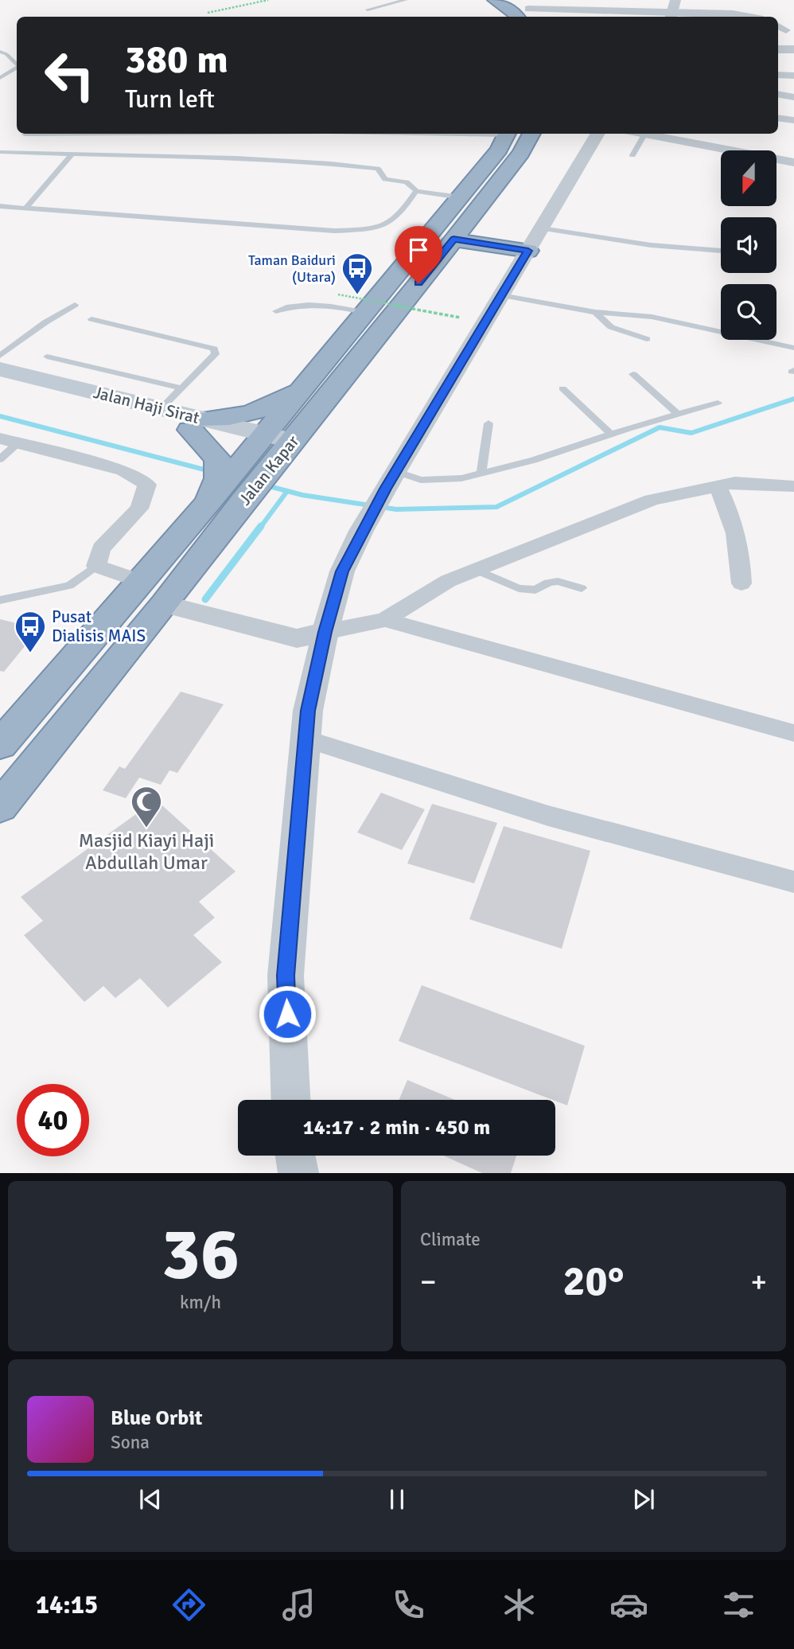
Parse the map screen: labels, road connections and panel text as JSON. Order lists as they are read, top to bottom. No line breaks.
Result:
{"streets":{"highway":["Jalan Kapar"],"main road":["Jalan Haji Sirat"]},"crossings":[["Jalan Haji Sirat","Jalan Kapar"]],"places":{"bus stop":["Taman Baiduri (Utara)","Pusat Dialisis MAIS"],"mosque":["Masjid Kiayi Haji Abdullah Umar"]},"north":"bottom","page":{"turn":["380 m","Turn left"],"limit":"40","trip":"14:17 · 2 min · 450 m","tile":[["36","km/h"],"Climate"],"heat":["−","20°","+"],"song":["Blue Orbit","Sona"],"tabs":"14:15"}}
